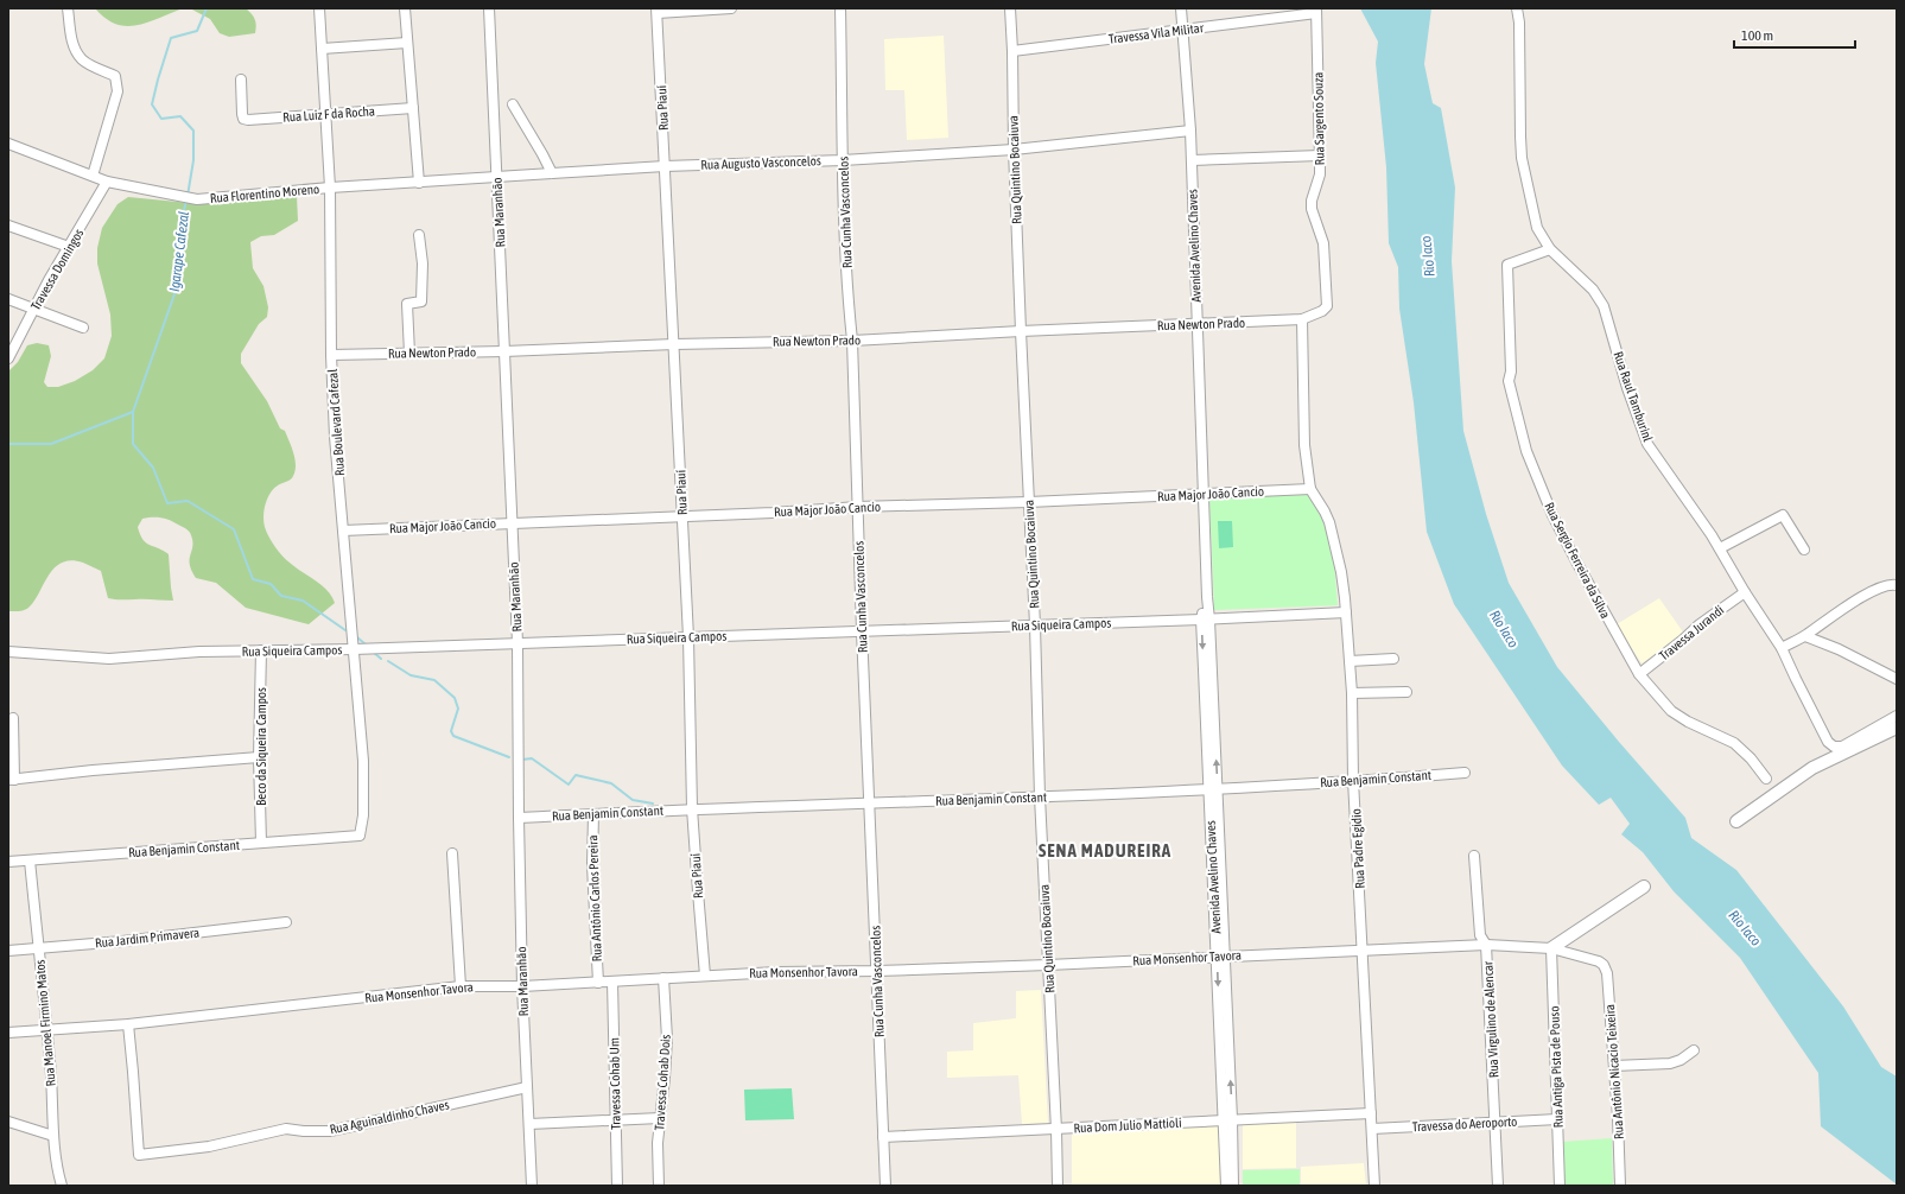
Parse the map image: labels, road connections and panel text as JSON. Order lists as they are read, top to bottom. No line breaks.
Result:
{"streets":{"street":["Travessa Vila Militar","Rua Piauí","Rua Luiz F da Rocha","Rua Sargento Souza","Rua Augusto Vasconcelos","Rua Quintino Bocaiuva","Rua Florentino Moreno","Rua Maranhão","Rua Cunha Vasconcelos","Avenida Avelino Chaves","Travessa Domingos","Rua Newton Prado","Rua Raul Tamburinl","Rua Boulevard Cafezal","Rua Major João Cancio","Rua Sergio Ferreira da Silva","Rua Siqueira Campos","Travessa Jurandi","Beco da Siqueira Campos","Rua Benjamin Constant","Rua Padre Egidio","Rua Antônio Carlos Pereira","Rua Jardim Primavera","Rua Monsenhor Tavora","Rua Virgulino de Alencar","Rua Manoel Firmino Matos","Rua Antiga Pista de Pouso","Rua Antônio Nicacio Teixeira","Travessa Cohab Dois","Travessa Cohab Um","Rua Aguinaldinho Chaves","Travessa do Aeroporto","Rua Dom Julio Mattioli"]},"crossings":[["Travessa Vila Militar","Rua Sargento Souza"],["Travessa Vila Militar","Rua Quintino Bocaiuva"],["Travessa Vila Militar","Avenida Avelino Chaves"],["Rua Piauí","Rua Augusto Vasconcelos"],["Rua Piauí","Rua Newton Prado"],["Rua Piauí","Rua Major João Cancio"],["Rua Piauí","Rua Siqueira Campos"],["Rua Piauí","Rua Benjamin Constant"],["Rua Piauí","Rua Monsenhor Tavora"],["Rua Luiz F da Rocha","Rua Boulevard Cafezal"],["Rua Sargento Souza","Rua Newton Prado"],["Rua Augusto Vasconcelos","Rua Quintino Bocaiuva"],["Rua Augusto Vasconcelos","Rua Florentino Moreno"],["Rua Augusto Vasconcelos","Rua Maranhão"],["Rua Augusto Vasconcelos","Rua Cunha Vasconcelos"],["Rua Augusto Vasconcelos","Avenida Avelino Chaves"],["Rua Augusto Vasconcelos","Rua Boulevard Cafezal"],["Rua Quintino Bocaiuva","Rua Newton Prado"],["Rua Quintino Bocaiuva","Rua Major João Cancio"],["Rua Quintino Bocaiuva","Rua Siqueira Campos"],["Rua Quintino Bocaiuva","Rua Benjamin Constant"],["Rua Quintino Bocaiuva","Rua Monsenhor Tavora"],["Rua Quintino Bocaiuva","Rua Dom Julio Mattioli"],["Rua Florentino Moreno","Travessa Domingos"],["Rua Florentino Moreno","Rua Boulevard Cafezal"],["Rua Maranhão","Rua Newton Prado"],["Rua Maranhão","Rua Major João Cancio"],["Rua Maranhão","Rua Siqueira Campos"],["Rua Maranhão","Rua Benjamin Constant"],["Rua Maranhão","Rua Monsenhor Tavora"],["Rua Maranhão","Rua Aguinaldinho Chaves"],["Rua Cunha Vasconcelos","Rua Newton Prado"],["Rua Cunha Vasconcelos","Rua Major João Cancio"],["Rua Cunha Vasconcelos","Rua Siqueira Campos"],["Rua Cunha Vasconcelos","Rua Benjamin Constant"],["Rua Cunha Vasconcelos","Rua Monsenhor Tavora"],["Rua Cunha Vasconcelos","Rua Dom Julio Mattioli"],["Avenida Avelino Chaves","Rua Newton Prado"],["Avenida Avelino Chaves","Rua Major João Cancio"],["Avenida Avelino Chaves","Rua Siqueira Campos"],["Avenida Avelino Chaves","Rua Benjamin Constant"],["Avenida Avelino Chaves","Rua Monsenhor Tavora"],["Avenida Avelino Chaves","Rua Dom Julio Mattioli"],["Rua Newton Prado","Rua Boulevard Cafezal"],["Rua Raul Tamburinl","Rua Sergio Ferreira da Silva"],["Rua Raul Tamburinl","Travessa Jurandi"],["Rua Boulevard Cafezal","Rua Major João Cancio"],["Rua Boulevard Cafezal","Rua Siqueira Campos"],["Rua Boulevard Cafezal","Rua Benjamin Constant"],["Rua Major João Cancio","Rua Padre Egidio"],["Rua Sergio Ferreira da Silva","Travessa Jurandi"],["Rua Siqueira Campos","Beco da Siqueira Campos"],["Rua Siqueira Campos","Rua Padre Egidio"],["Beco da Siqueira Campos","Rua Benjamin Constant"],["Rua Benjamin Constant","Rua Padre Egidio"],["Rua Benjamin Constant","Rua Antônio Carlos Pereira"],["Rua Benjamin Constant","Rua Manoel Firmino Matos"],["Rua Padre Egidio","Rua Monsenhor Tavora"],["Rua Padre Egidio","Travessa do Aeroporto"],["Rua Padre Egidio","Rua Dom Julio Mattioli"],["Rua Antônio Carlos Pereira","Rua Monsenhor Tavora"],["Rua Jardim Primavera","Rua Manoel Firmino Matos"],["Rua Monsenhor Tavora","Rua Virgulino de Alencar"],["Rua Monsenhor Tavora","Rua Manoel Firmino Matos"],["Rua Monsenhor Tavora","Rua Antiga Pista de Pouso"],["Rua Monsenhor Tavora","Rua Antônio Nicacio Teixeira"],["Rua Monsenhor Tavora","Travessa Cohab Dois"],["Rua Monsenhor Tavora","Travessa Cohab Um"],["Rua Monsenhor Tavora","Rua Aguinaldinho Chaves"],["Rua Virgulino de Alencar","Travessa do Aeroporto"],["Rua Antiga Pista de Pouso","Travessa do Aeroporto"]],"districts":["SENA MADUREIRA"],"water":["Igarape Cafezal","Rio Iaco"],"scale_bar":"100 m"}
